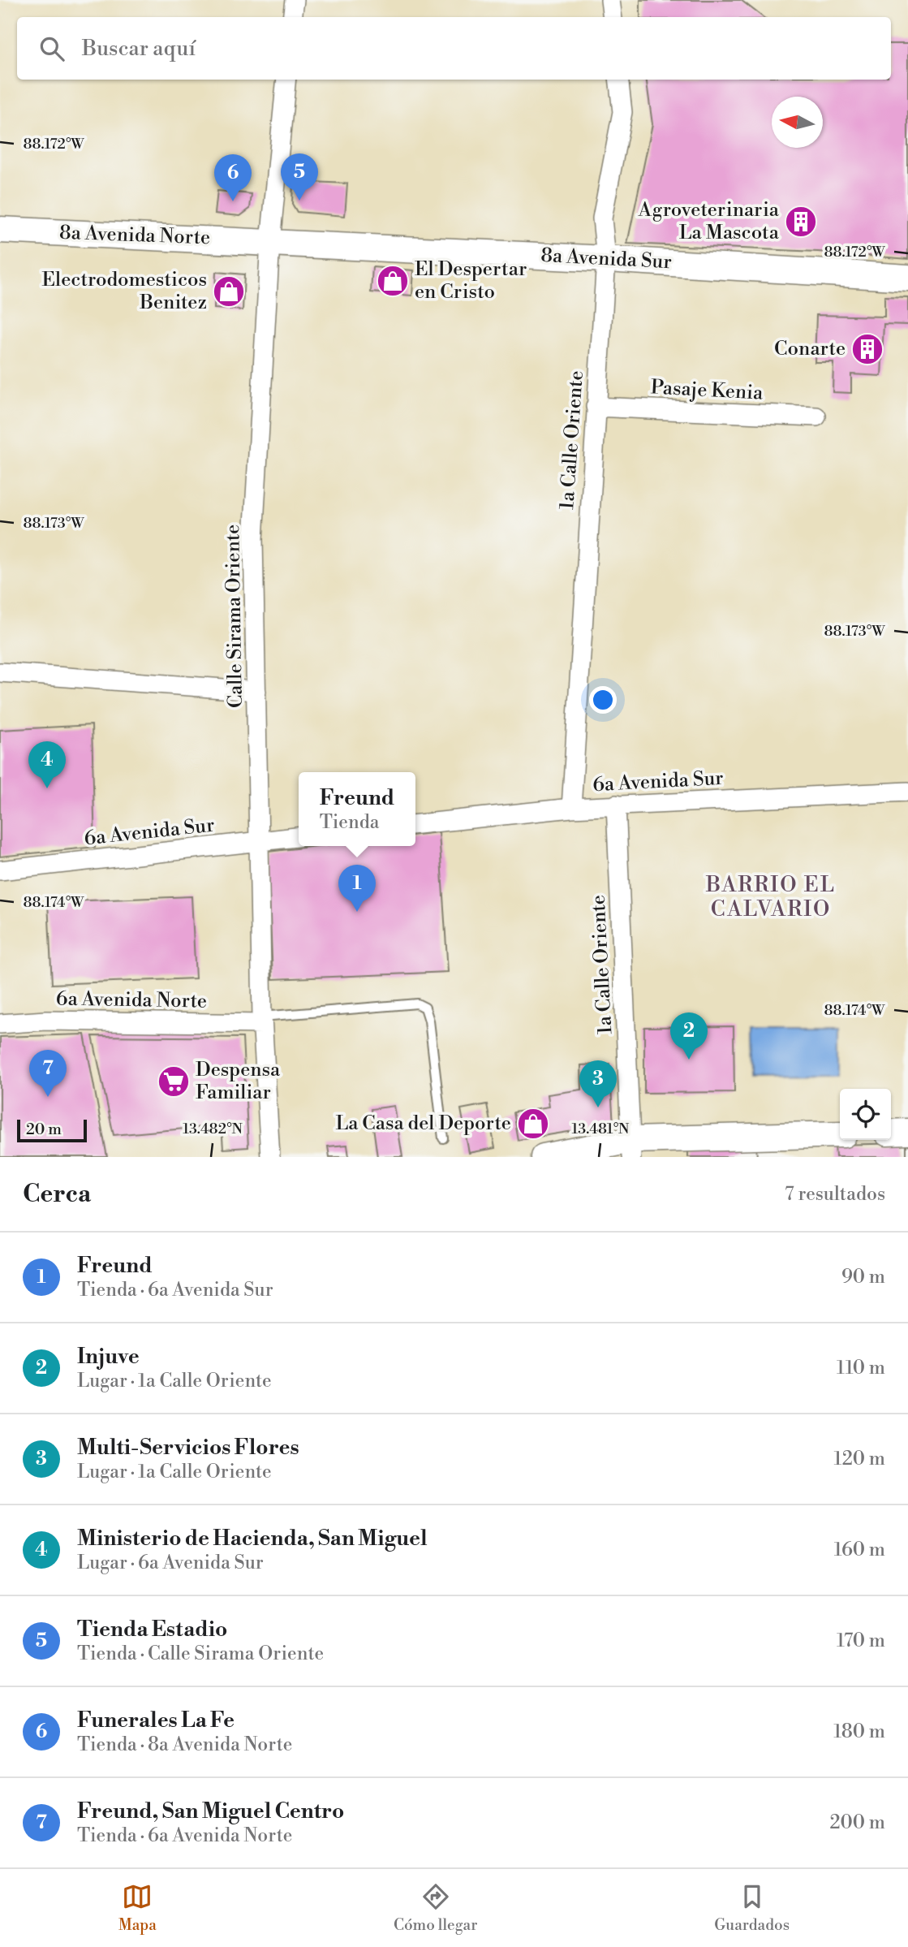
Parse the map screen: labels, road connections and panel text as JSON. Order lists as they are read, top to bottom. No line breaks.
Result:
{"streets":{"street":["8a Avenida Norte","8a Avenida Sur","Pasaje Kenia","1a Calle Oriente","Calle Sirama Oriente","6a Avenida Sur","6a Avenida Norte"]},"crossings":[["8a Avenida Norte","8a Avenida Sur"],["8a Avenida Norte","Calle Sirama Oriente"],["8a Avenida Sur","1a Calle Oriente"],["8a Avenida Sur","Calle Sirama Oriente"],["Pasaje Kenia","1a Calle Oriente"],["1a Calle Oriente","6a Avenida Sur"],["Calle Sirama Oriente","6a Avenida Sur"],["Calle Sirama Oriente","6a Avenida Norte"]],"districts":["BARRIO EL CALVARIO"],"places":{"building":["Agroveterinaria La Mascota","Conarte"],"shop":["El Despertar en Cristo","Electrodomesticos Benitez","La Casa del Deporte"],"supermarket":["Despensa Familiar"]},"scale_bar":"20 m","north":"left","page":{"search":"Buscar aquí","pins":["5","6","4","1","2","7","3"],"popup":["Freund","Tienda"],"scale":"20 m","heading":["Cerca","7 resultados"],"list":[{"mark":"1","name":"Freund","note":"Tienda · 6a Avenida Sur","value":"90 m"},{"mark":"2","name":"Injuve","note":"Lugar · 1a Calle Oriente","value":"110 m"},{"mark":"3","name":"Multi-Servicios Flores","note":"Lugar · 1a Calle Oriente","value":"120 m"},{"mark":"4","name":"Ministerio de Hacienda, San Miguel","note":"Lugar · 6a Avenida Sur","value":"160 m"},{"mark":"5","name":"Tienda Estadio","note":"Tienda · Calle Sirama Oriente","value":"170 m"},{"mark":"6","name":"Funerales La Fe","note":"Tienda · 8a Avenida Norte","value":"180 m"},{"mark":"7","name":"Freund, San Miguel Centro","note":"Tienda · 6a Avenida Norte","value":"200 m"}],"nav":["Mapa","Cómo llegar","Guardados"]},"coordinates":["88.172°W","88.173°W","88.174°W","13.482°N","13.481°N"]}
